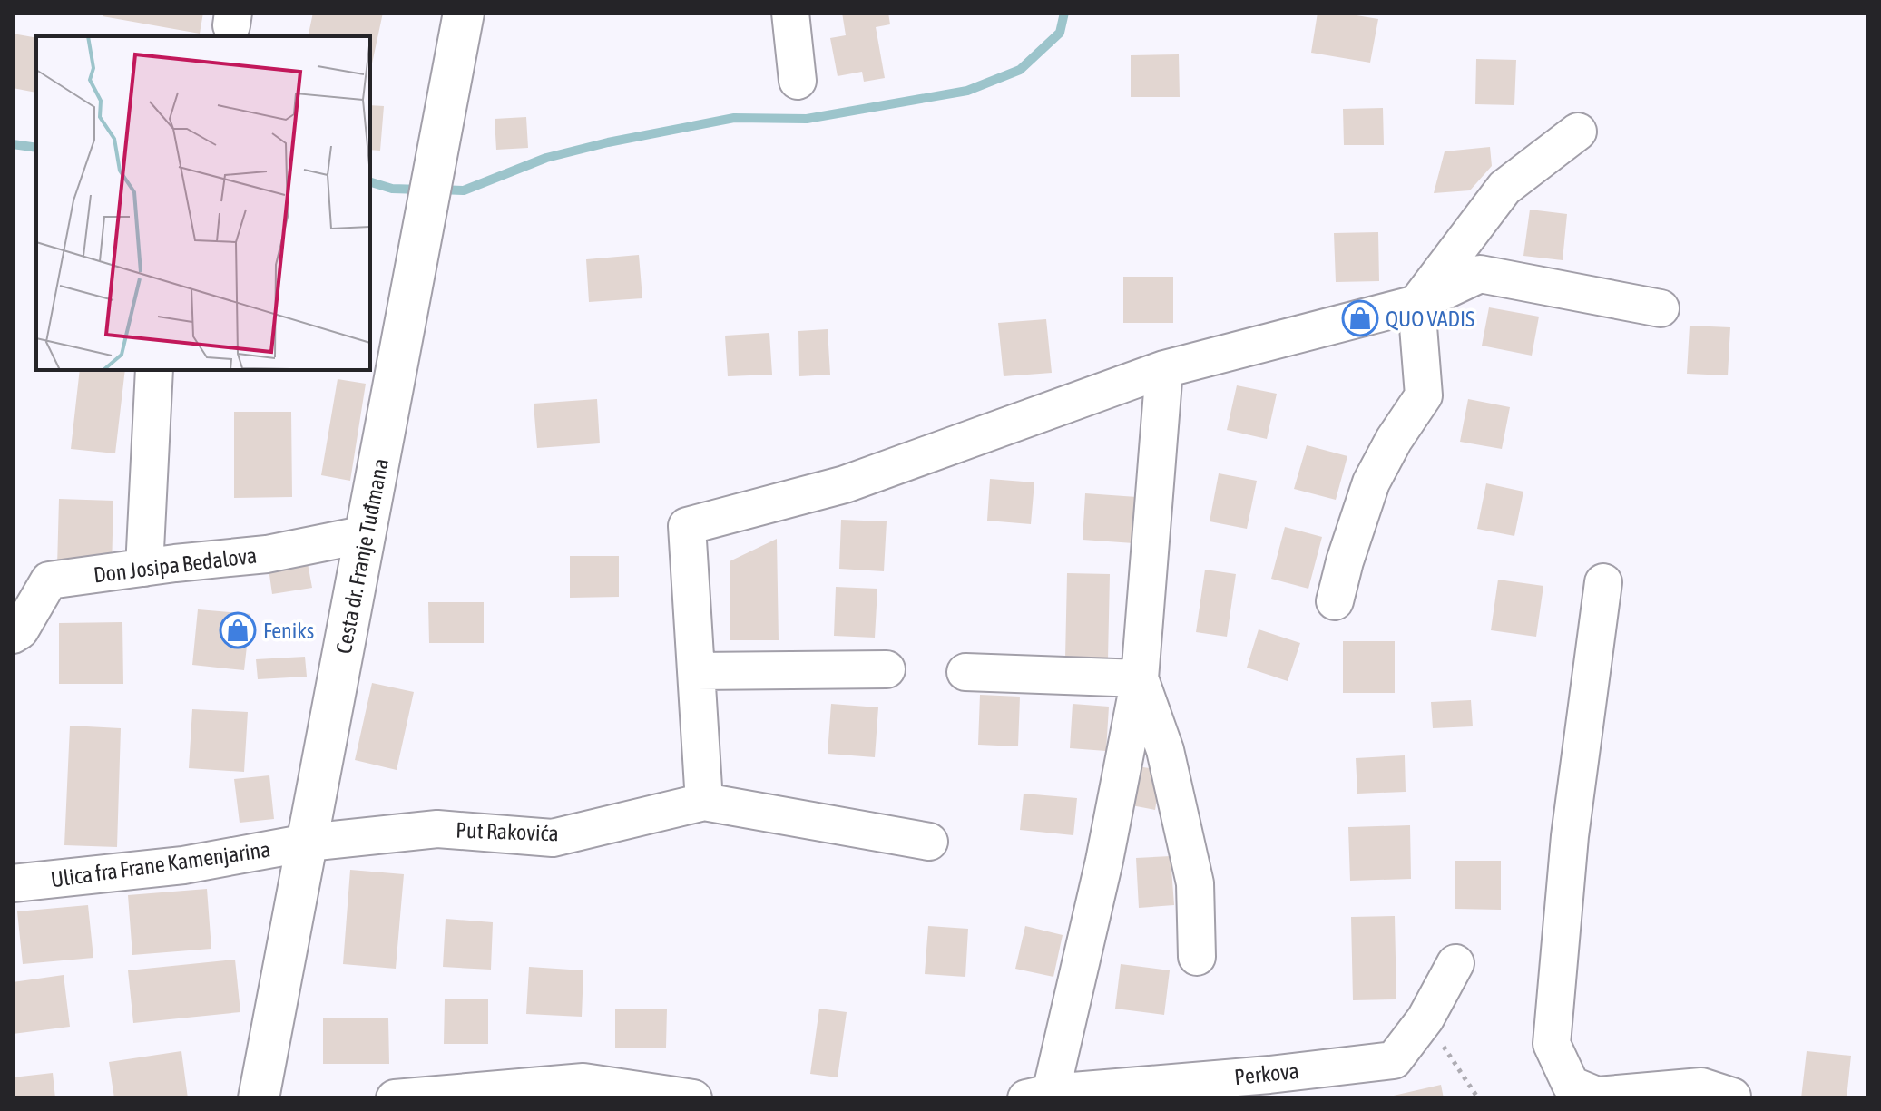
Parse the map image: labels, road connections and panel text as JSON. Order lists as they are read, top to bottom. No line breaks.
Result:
{"streets":{"main road":["Cesta dr. Franje Tuđmana"],"street":["Don Josipa Bedalova","Put Rakovića","Ulica fra Frane Kamenjarina","Perkova"]},"crossings":[["Cesta dr. Franje Tuđmana","Don Josipa Bedalova"],["Cesta dr. Franje Tuđmana","Put Rakovića"],["Cesta dr. Franje Tuđmana","Ulica fra Frane Kamenjarina"],["Put Rakovića","Ulica fra Frane Kamenjarina"]],"places":{"shop":["QUO VADIS","Feniks"]}}
